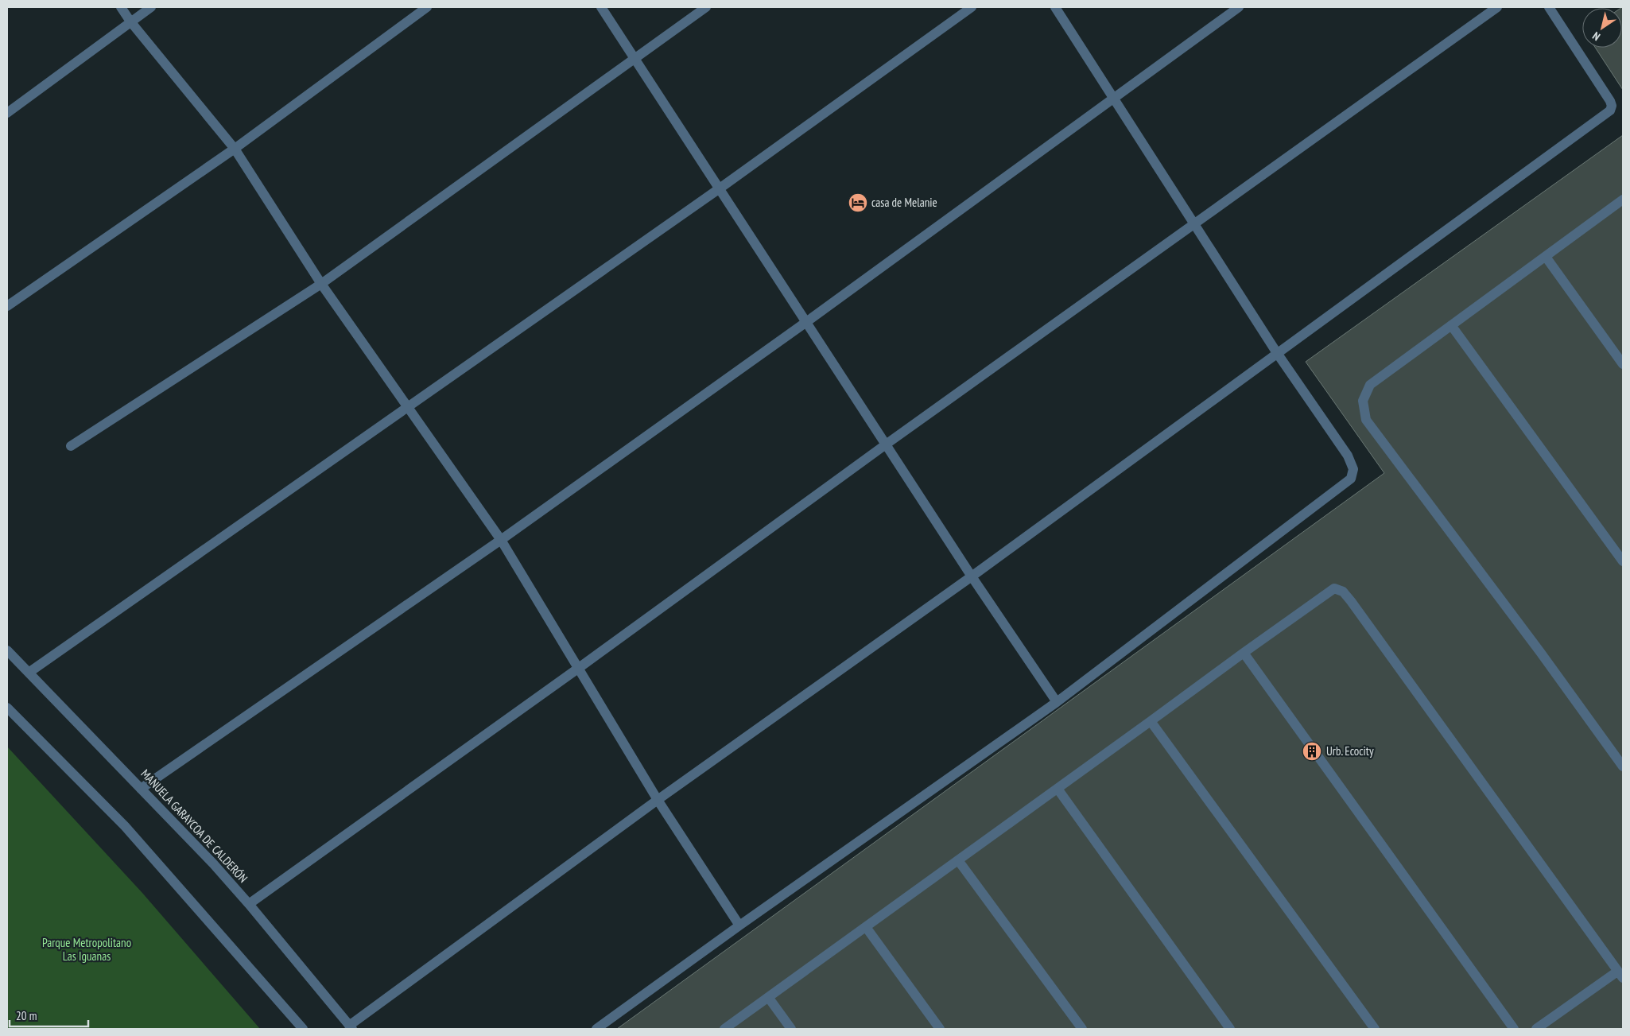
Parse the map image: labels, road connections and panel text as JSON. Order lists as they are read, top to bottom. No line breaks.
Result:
{"streets":{"street":["MANUELA GARAYCOA DE CALDERÓN"]},"parks":["Parque Metropolitano Las Iguanas"],"places":{"hotel":["casa de Melanie"],"building":["Urb. Ecocity"]},"scale_bar":"20 m","north":"bottom left"}
